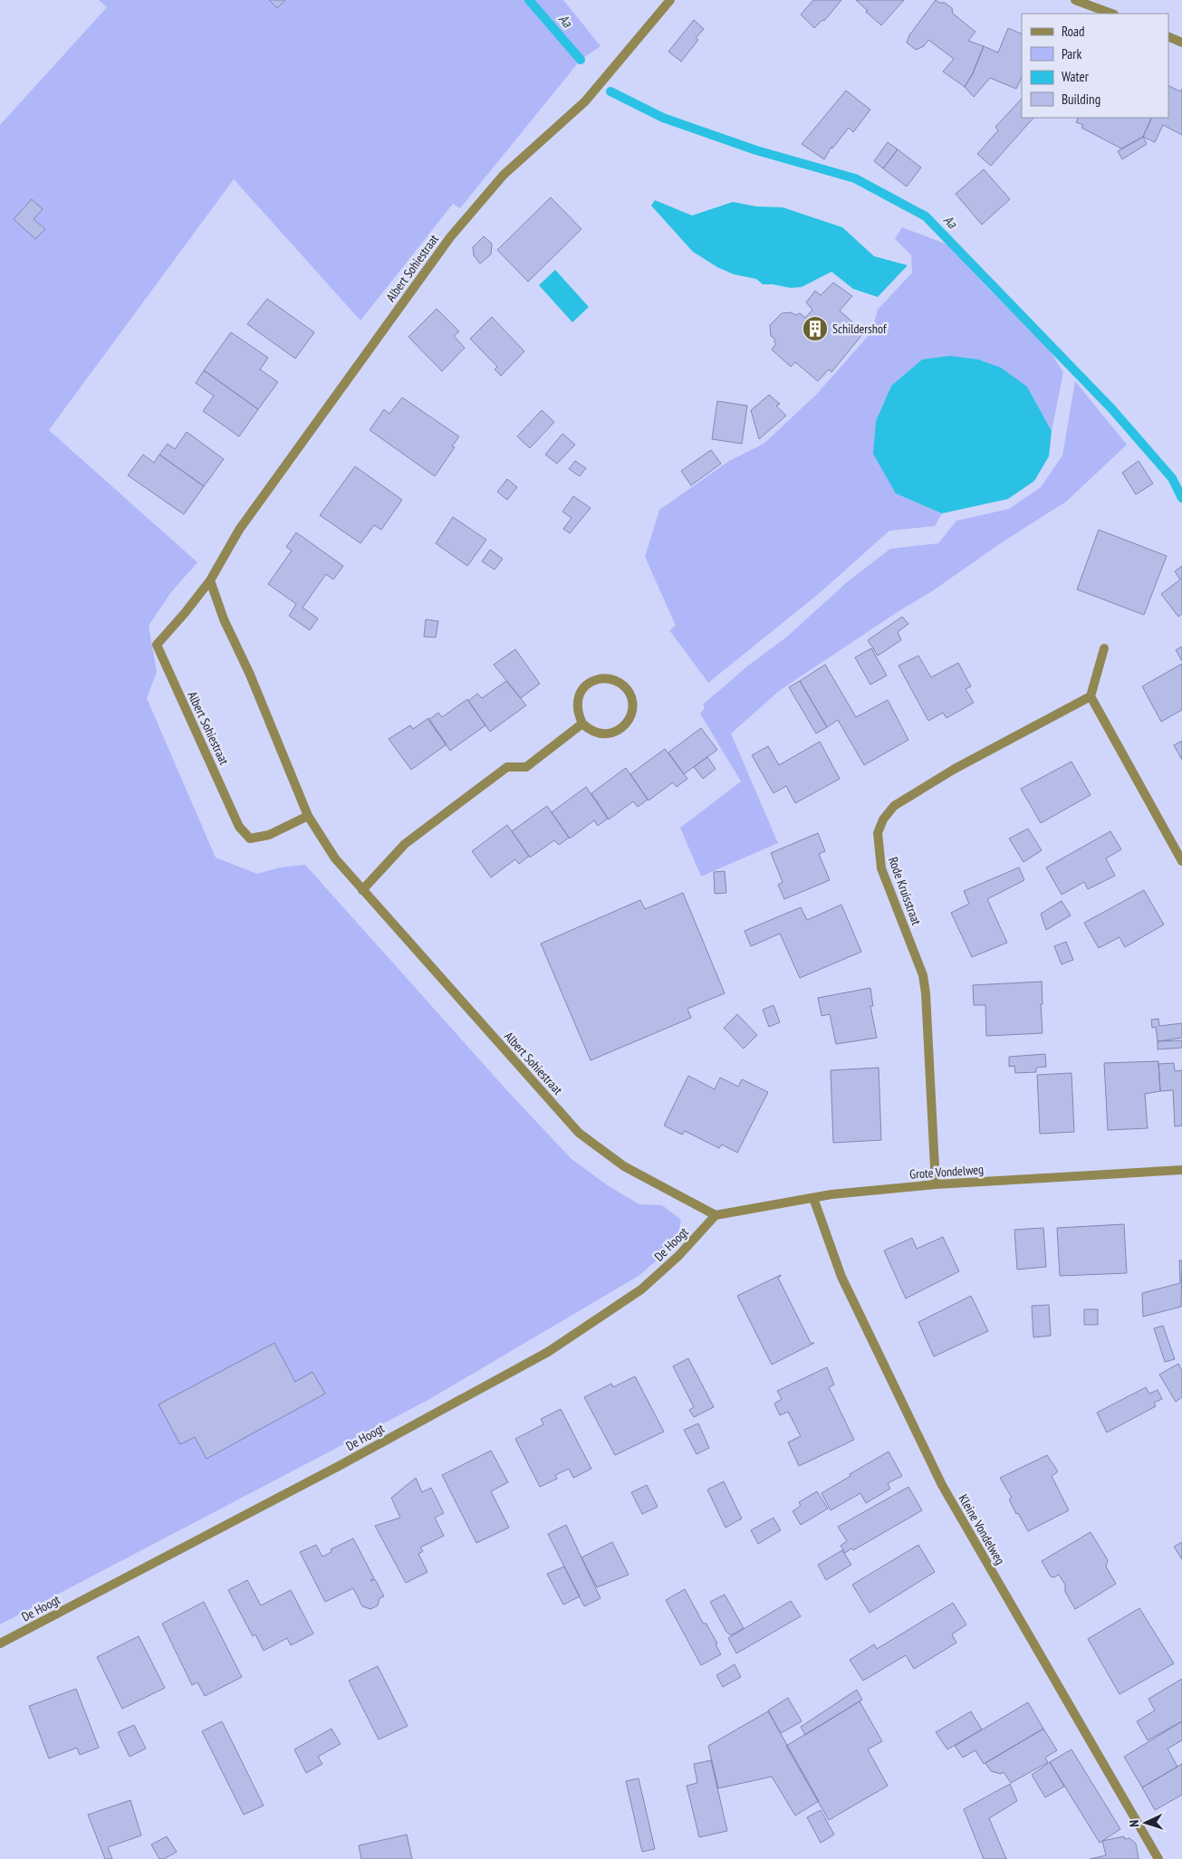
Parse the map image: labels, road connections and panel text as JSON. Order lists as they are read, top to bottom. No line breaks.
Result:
{"streets":{"street":["Albert Sohiestraat","Rode Kruisstraat","Grote Vondelweg","De Hoogt","Kleine Vondelweg"]},"crossings":[["Albert Sohiestraat","Grote Vondelweg"],["Albert Sohiestraat","De Hoogt"],["Rode Kruisstraat","Grote Vondelweg"],["Grote Vondelweg","De Hoogt"],["Grote Vondelweg","Kleine Vondelweg"]],"water":["Aa"],"places":{"building":["Schildershof"]},"legend":["Road","Park","Water","Building"],"north":"left"}
